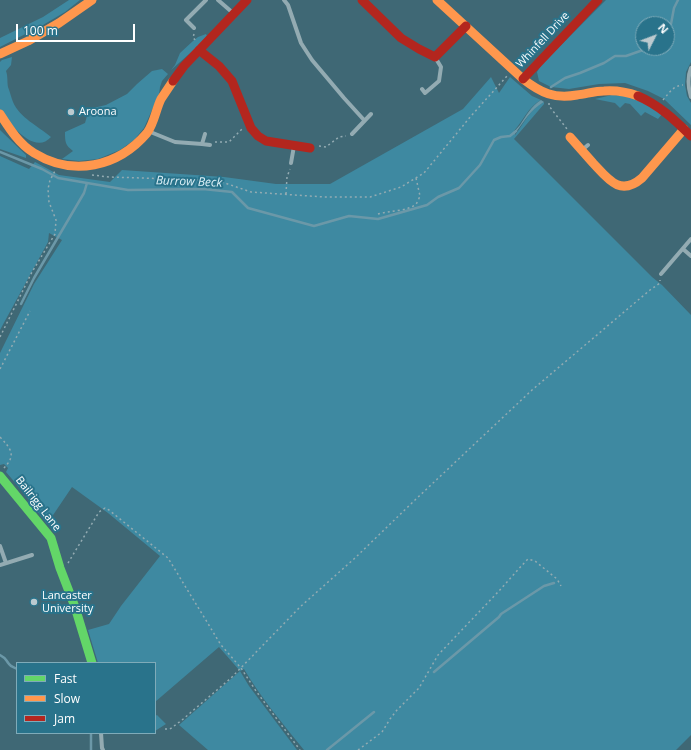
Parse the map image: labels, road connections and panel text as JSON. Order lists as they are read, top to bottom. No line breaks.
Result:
{"streets":{"street":["Whinfell Drive","Bailrigg Lane"]},"water":["Burrow Beck"],"places":["Aroona","Lancaster University"],"legend":["Fast","Slow","Jam"],"scale_bar":"100 m","north":"top right"}
